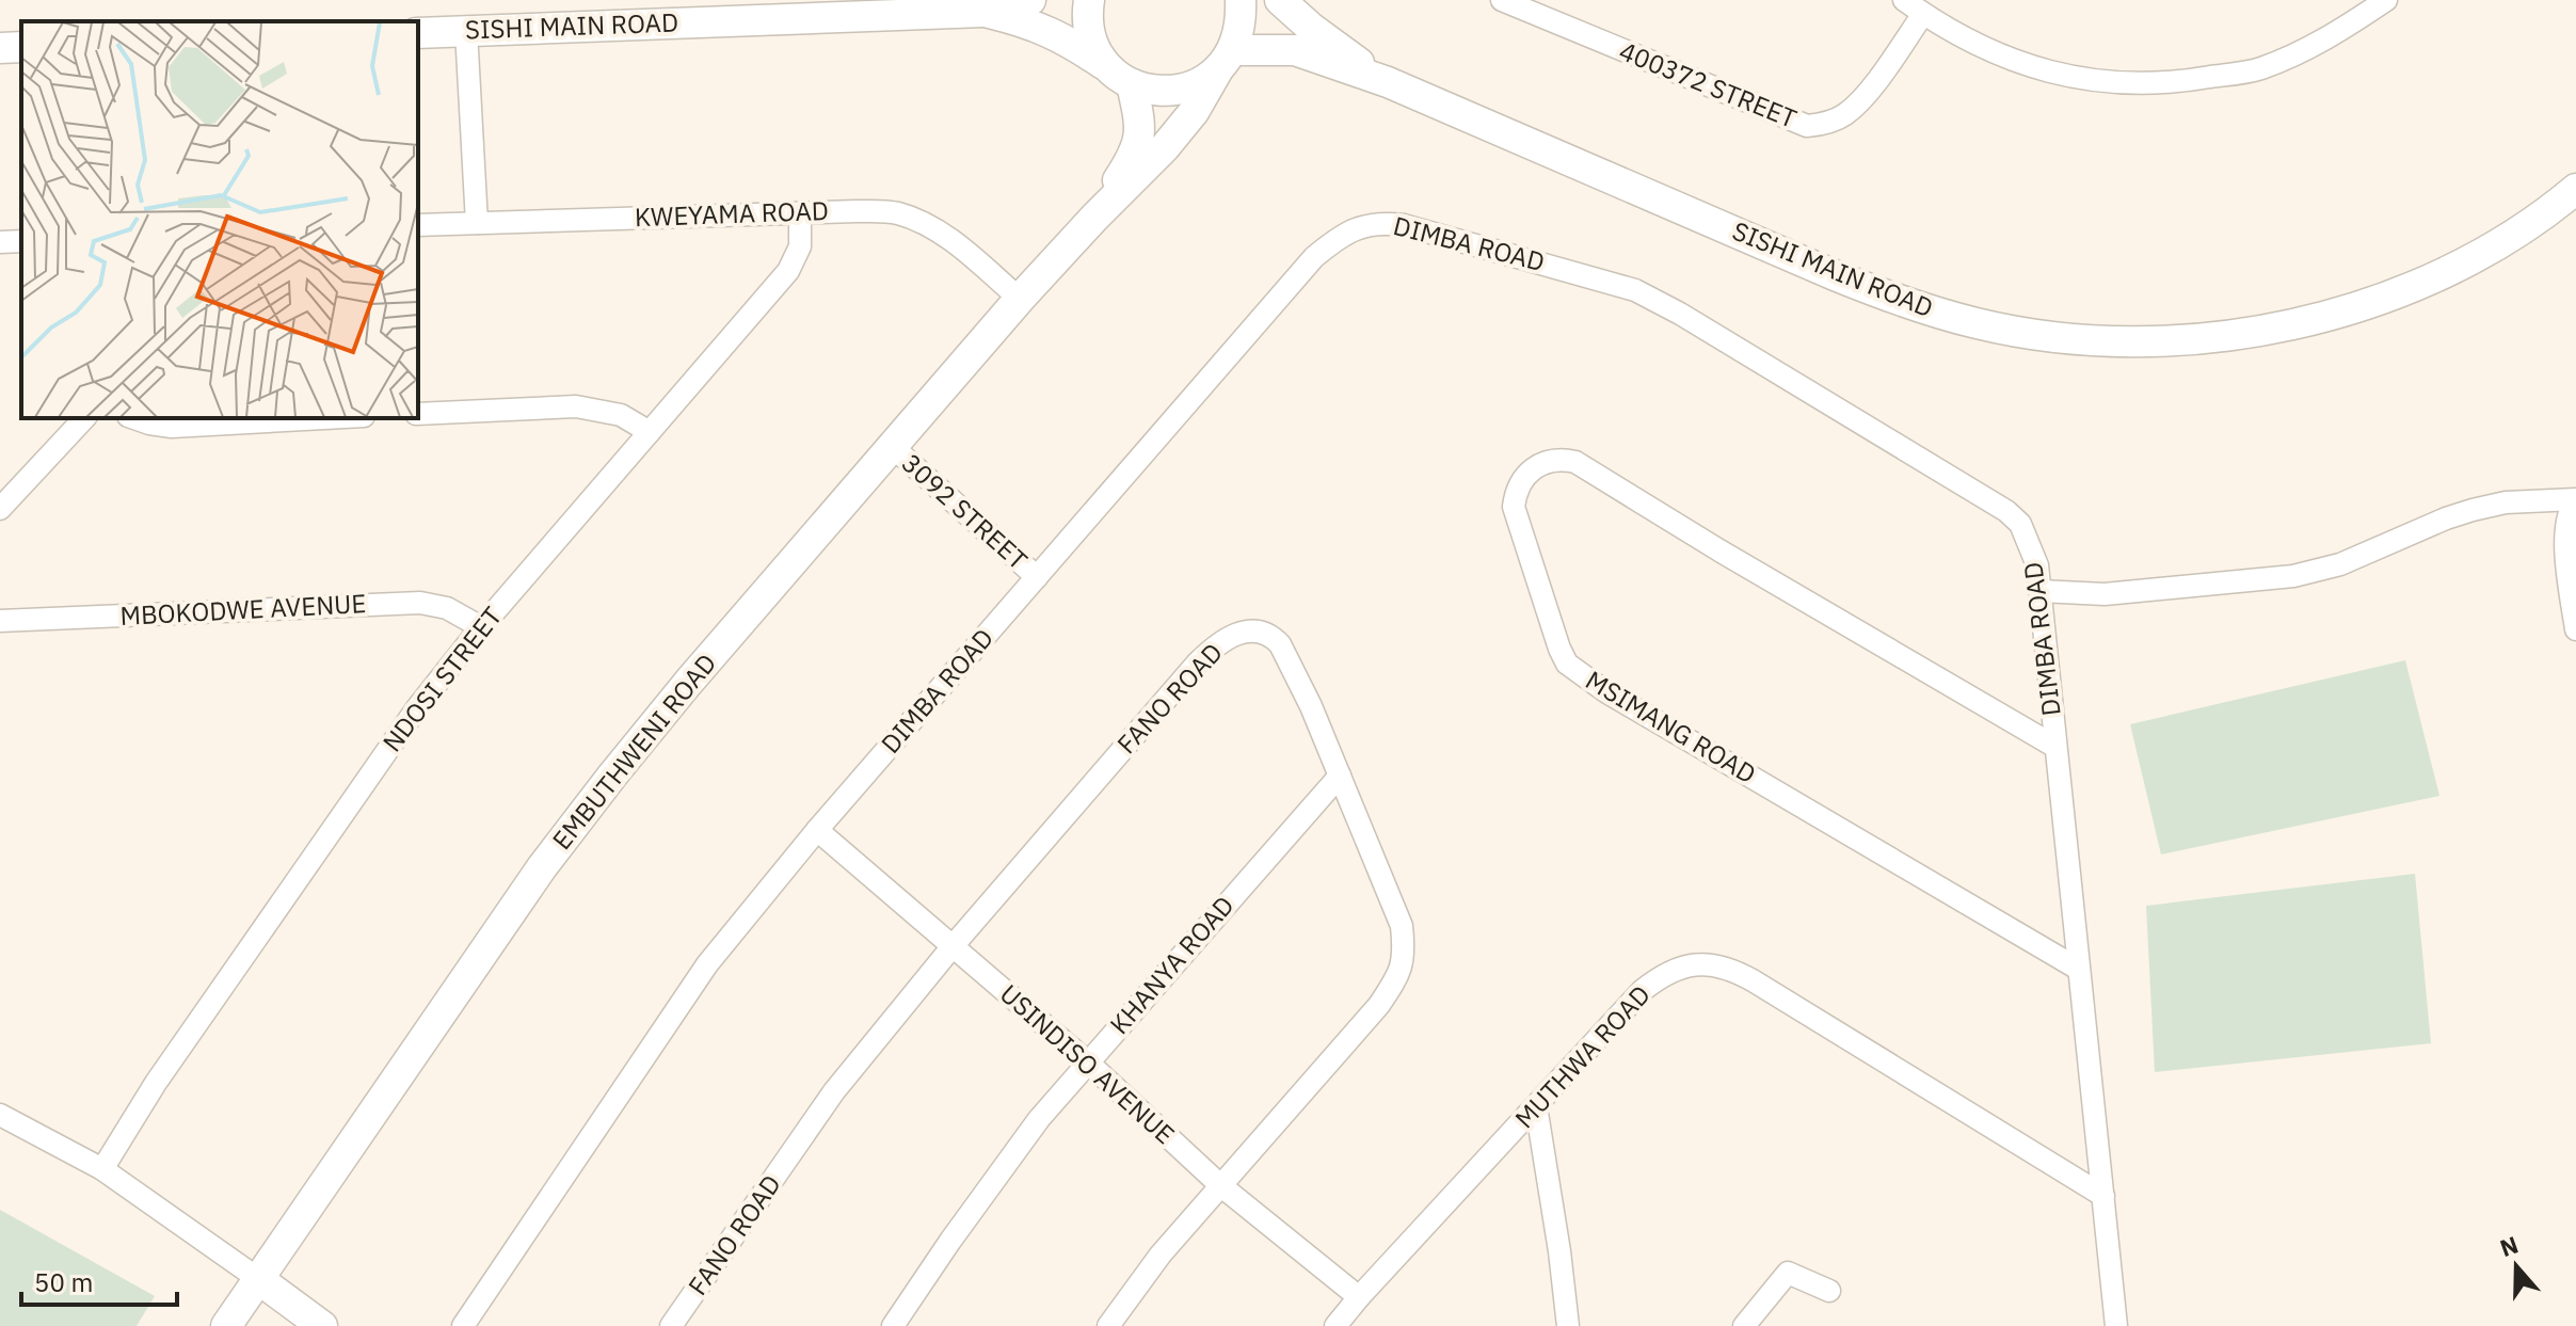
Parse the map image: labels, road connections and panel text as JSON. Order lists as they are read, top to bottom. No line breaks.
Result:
{"streets":{"street":["SISHI MAIN ROAD","400372 STREET","KWEYAMA ROAD","DIMBA ROAD","3092 STREET","MBOKODWE AVENUE","NDOSI STREET","FANO ROAD","MSIMANG ROAD","EMBUTHWENI ROAD","KHANYA ROAD","MUTHWA ROAD","USINDISO AVENUE"]},"crossings":[["SISHI MAIN ROAD","EMBUTHWENI ROAD"],["KWEYAMA ROAD","NDOSI STREET"],["KWEYAMA ROAD","EMBUTHWENI ROAD"],["DIMBA ROAD","3092 STREET"],["DIMBA ROAD","MSIMANG ROAD"],["DIMBA ROAD","MUTHWA ROAD"],["DIMBA ROAD","USINDISO AVENUE"],["3092 STREET","EMBUTHWENI ROAD"],["MBOKODWE AVENUE","NDOSI STREET"],["FANO ROAD","KHANYA ROAD"],["FANO ROAD","USINDISO AVENUE"],["KHANYA ROAD","USINDISO AVENUE"],["MUTHWA ROAD","USINDISO AVENUE"]],"scale_bar":"50 m","north":"top"}
